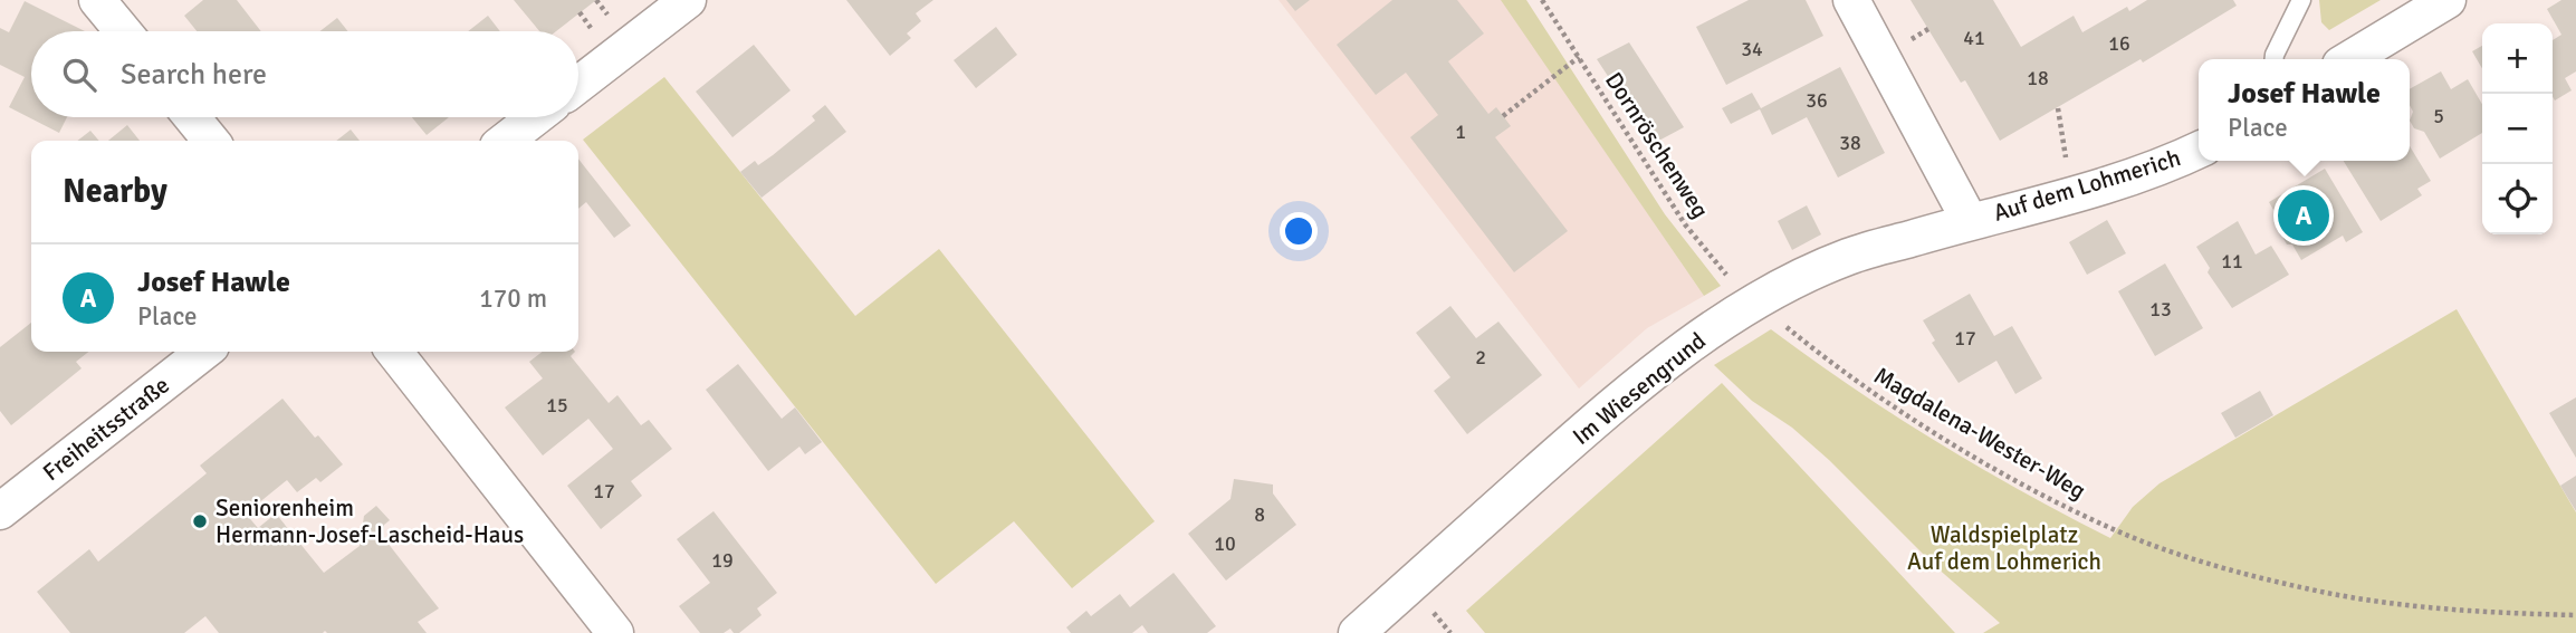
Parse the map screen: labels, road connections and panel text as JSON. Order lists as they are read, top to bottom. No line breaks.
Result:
{"streets":{"street":["Auf dem Lohmerich","Im Wiesengrund","Freiheitsstraße"],"path":["Dornröschenweg","Magdalena-Wester-Weg"]},"crossings":[["Dornröschenweg","Im Wiesengrund"],["Dornröschenweg","Magdalena-Wester-Weg"],["Auf dem Lohmerich","Im Wiesengrund"],["Im Wiesengrund","Magdalena-Wester-Weg"]],"parks":["Waldspielplatz Auf dem Lohmerich"],"places":["Seniorenheim Hermann-Josef-Lascheid-Haus"],"house_numbers":["41","16","34","18","36","5","1","38","11","13","17","2","15","17","8","10","19"],"page":{"map_buttons":["+","−"],"search":"Search here","popup":["Josef Hawle","Place"],"heading":"Nearby","pins":"A","list":[{"mark":"A","name":"Josef Hawle","note":"Place","value":"170 m"}]}}
